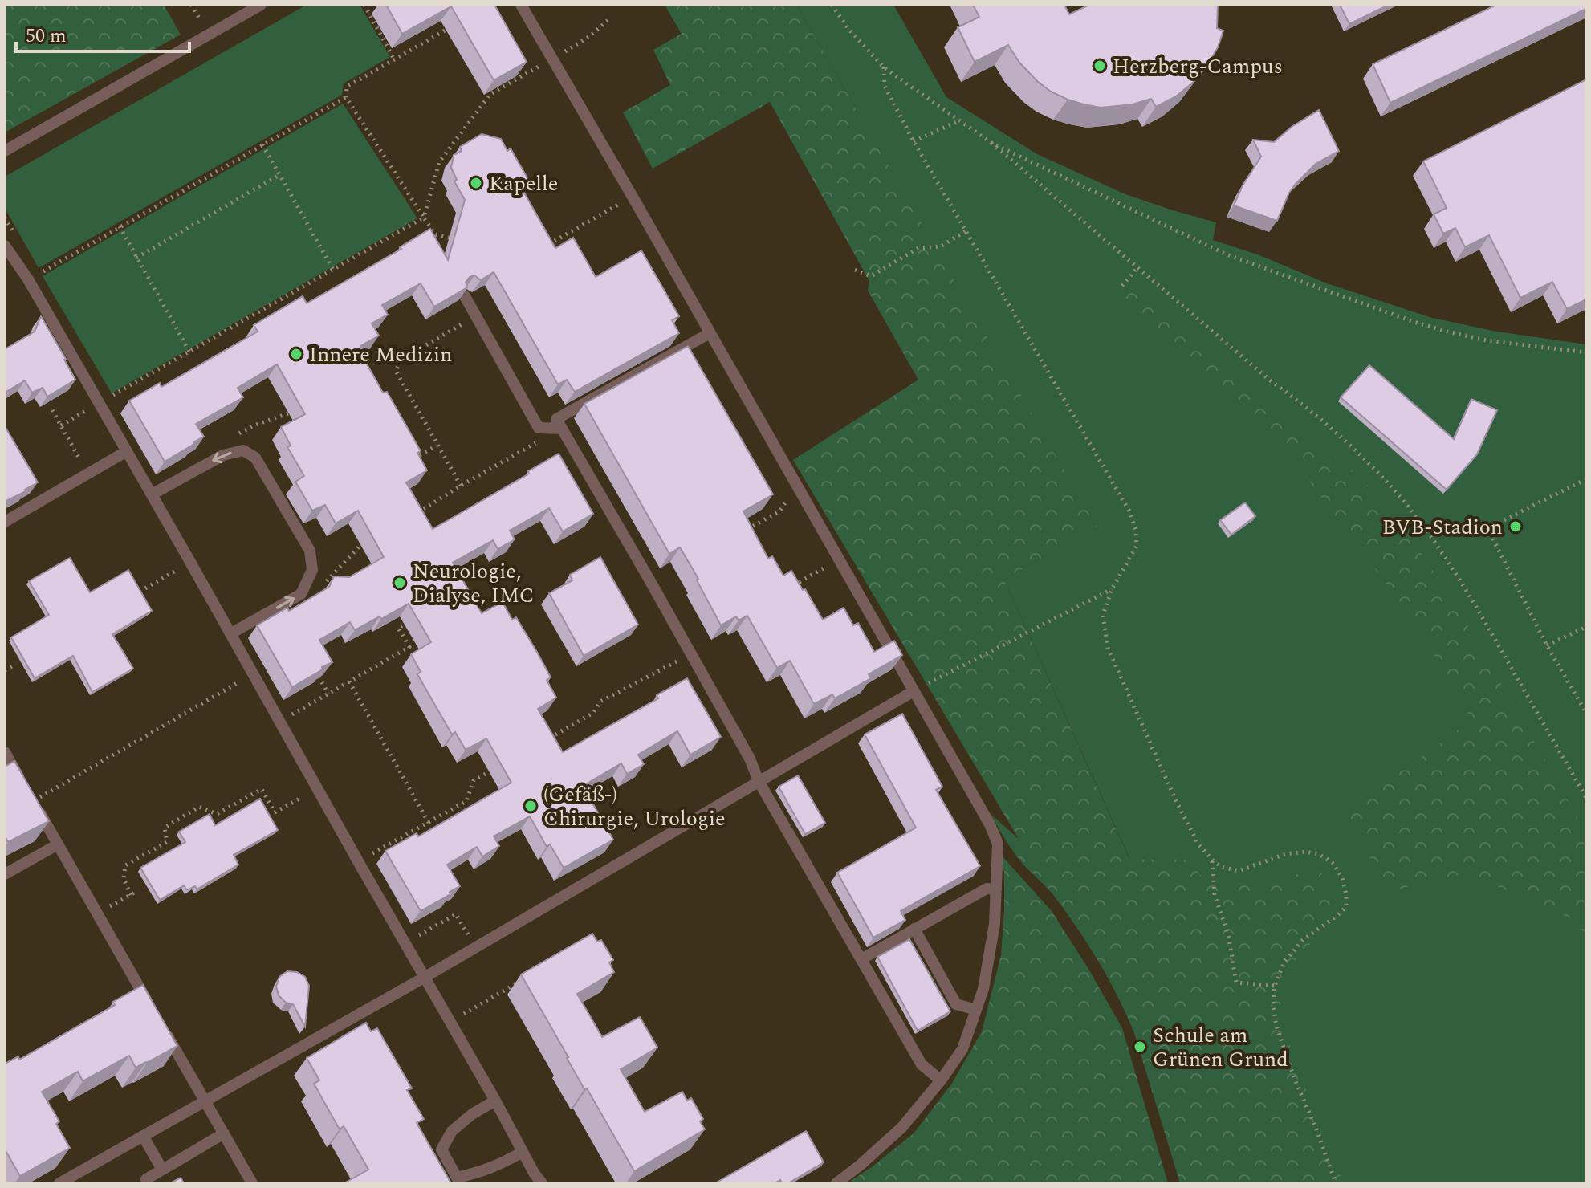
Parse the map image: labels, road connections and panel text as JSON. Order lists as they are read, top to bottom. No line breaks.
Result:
{"places":["Herzberg-Campus","Kapelle","Innere Medizin","BVB-Stadion","Neurologie, Dialyse, IMC","(Gefäß-) Chirurgie, Urologie","Schule am Grünen Grund"],"scale_bar":"50 m"}
